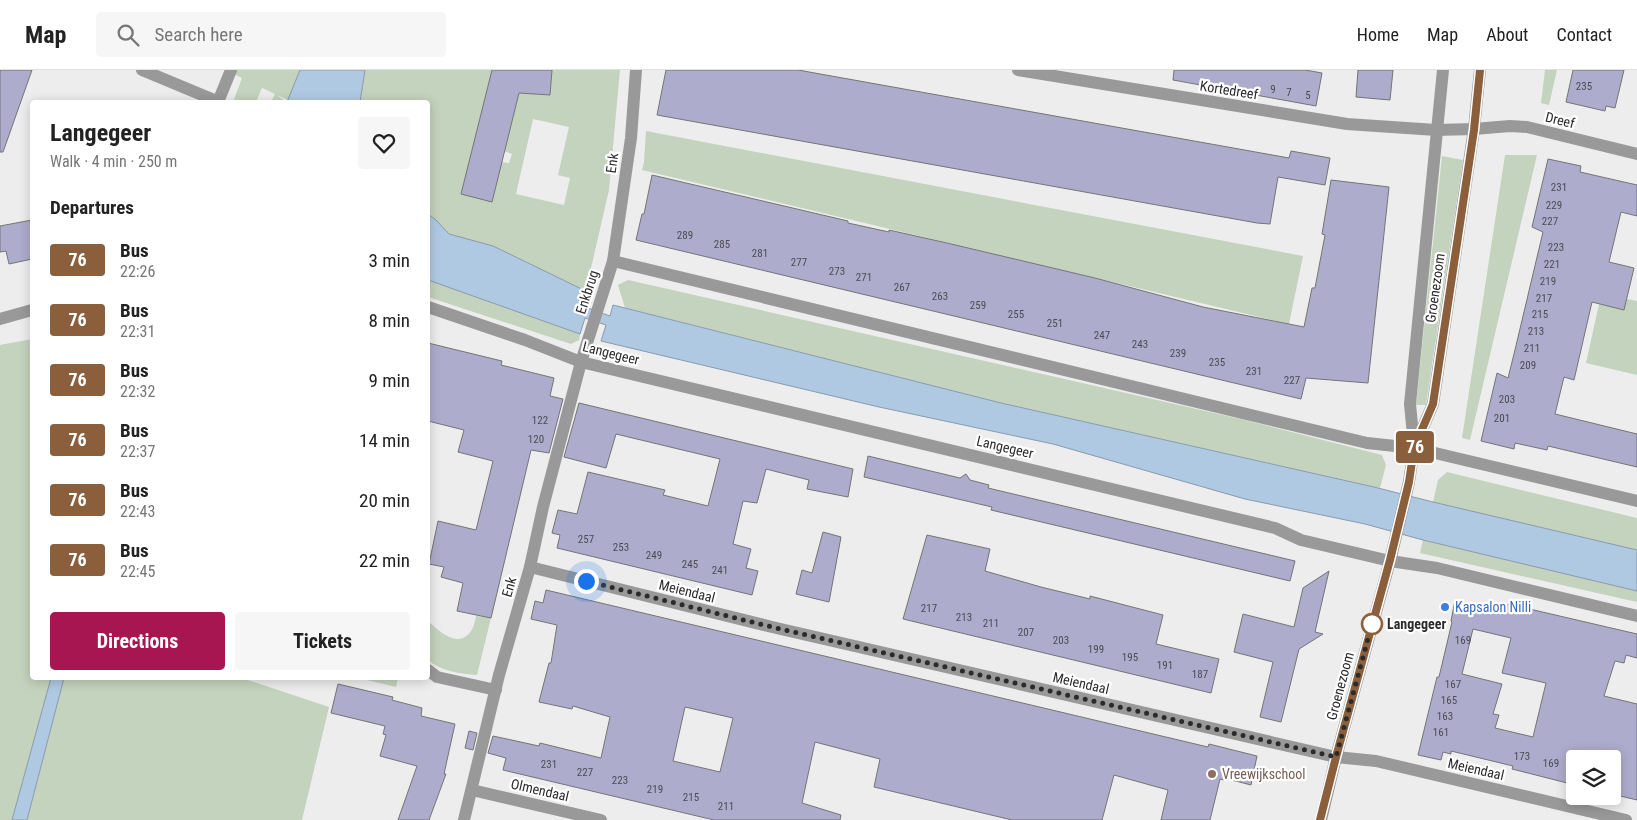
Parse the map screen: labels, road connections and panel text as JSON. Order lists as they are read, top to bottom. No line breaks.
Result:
{"streets":{"street":["Kortedreef","Dreef","Enk","Groenezoom","Enkbrug","Langegeer","Meiendaal","Olmendaal"]},"crossings":[["Kortedreef","Groenezoom"],["Dreef","Groenezoom"],["Enk","Enkbrug"],["Enk","Langegeer"],["Enk","Meiendaal"],["Enk","Olmendaal"],["Groenezoom","Langegeer"],["Groenezoom","Meiendaal"],["Enkbrug","Langegeer"]],"places":["Kapsalon Nilli","Langegeer","Vreewijkschool"],"lines":["bus line 76"],"house_numbers":["235","9","7","5","231","229","227","289","285","223","281","277","221","273","271","219","267","263","217","259","255","215","251","213","247","243","211","239","235","209","231","227","203","201","122","120","257","253","249","245","241","217","213","211","207","203","169","199","195","191","187","167","165","163","161","173","169","231","227","223","219","215","211"],"page":{"header":"Map","search":"Search here","nav":["Home","Map","About","Contact"],"on_map":"76","heading":[["Langegeer","Walk · 4 min · 250 m"],"Departures"],"list":[{"mark":"76","name":"Bus","note":"22:26","value":"3 min"},{"mark":"76","name":"Bus","note":"22:31","value":"8 min"},{"mark":"76","name":"Bus","note":"22:32","value":"9 min"},{"mark":"76","name":"Bus","note":"22:37","value":"14 min"},{"mark":"76","name":"Bus","note":"22:43","value":"20 min"},{"mark":"76","name":"Bus","note":"22:45","value":"22 min"}],"buttons":["Directions","Tickets"]}}
